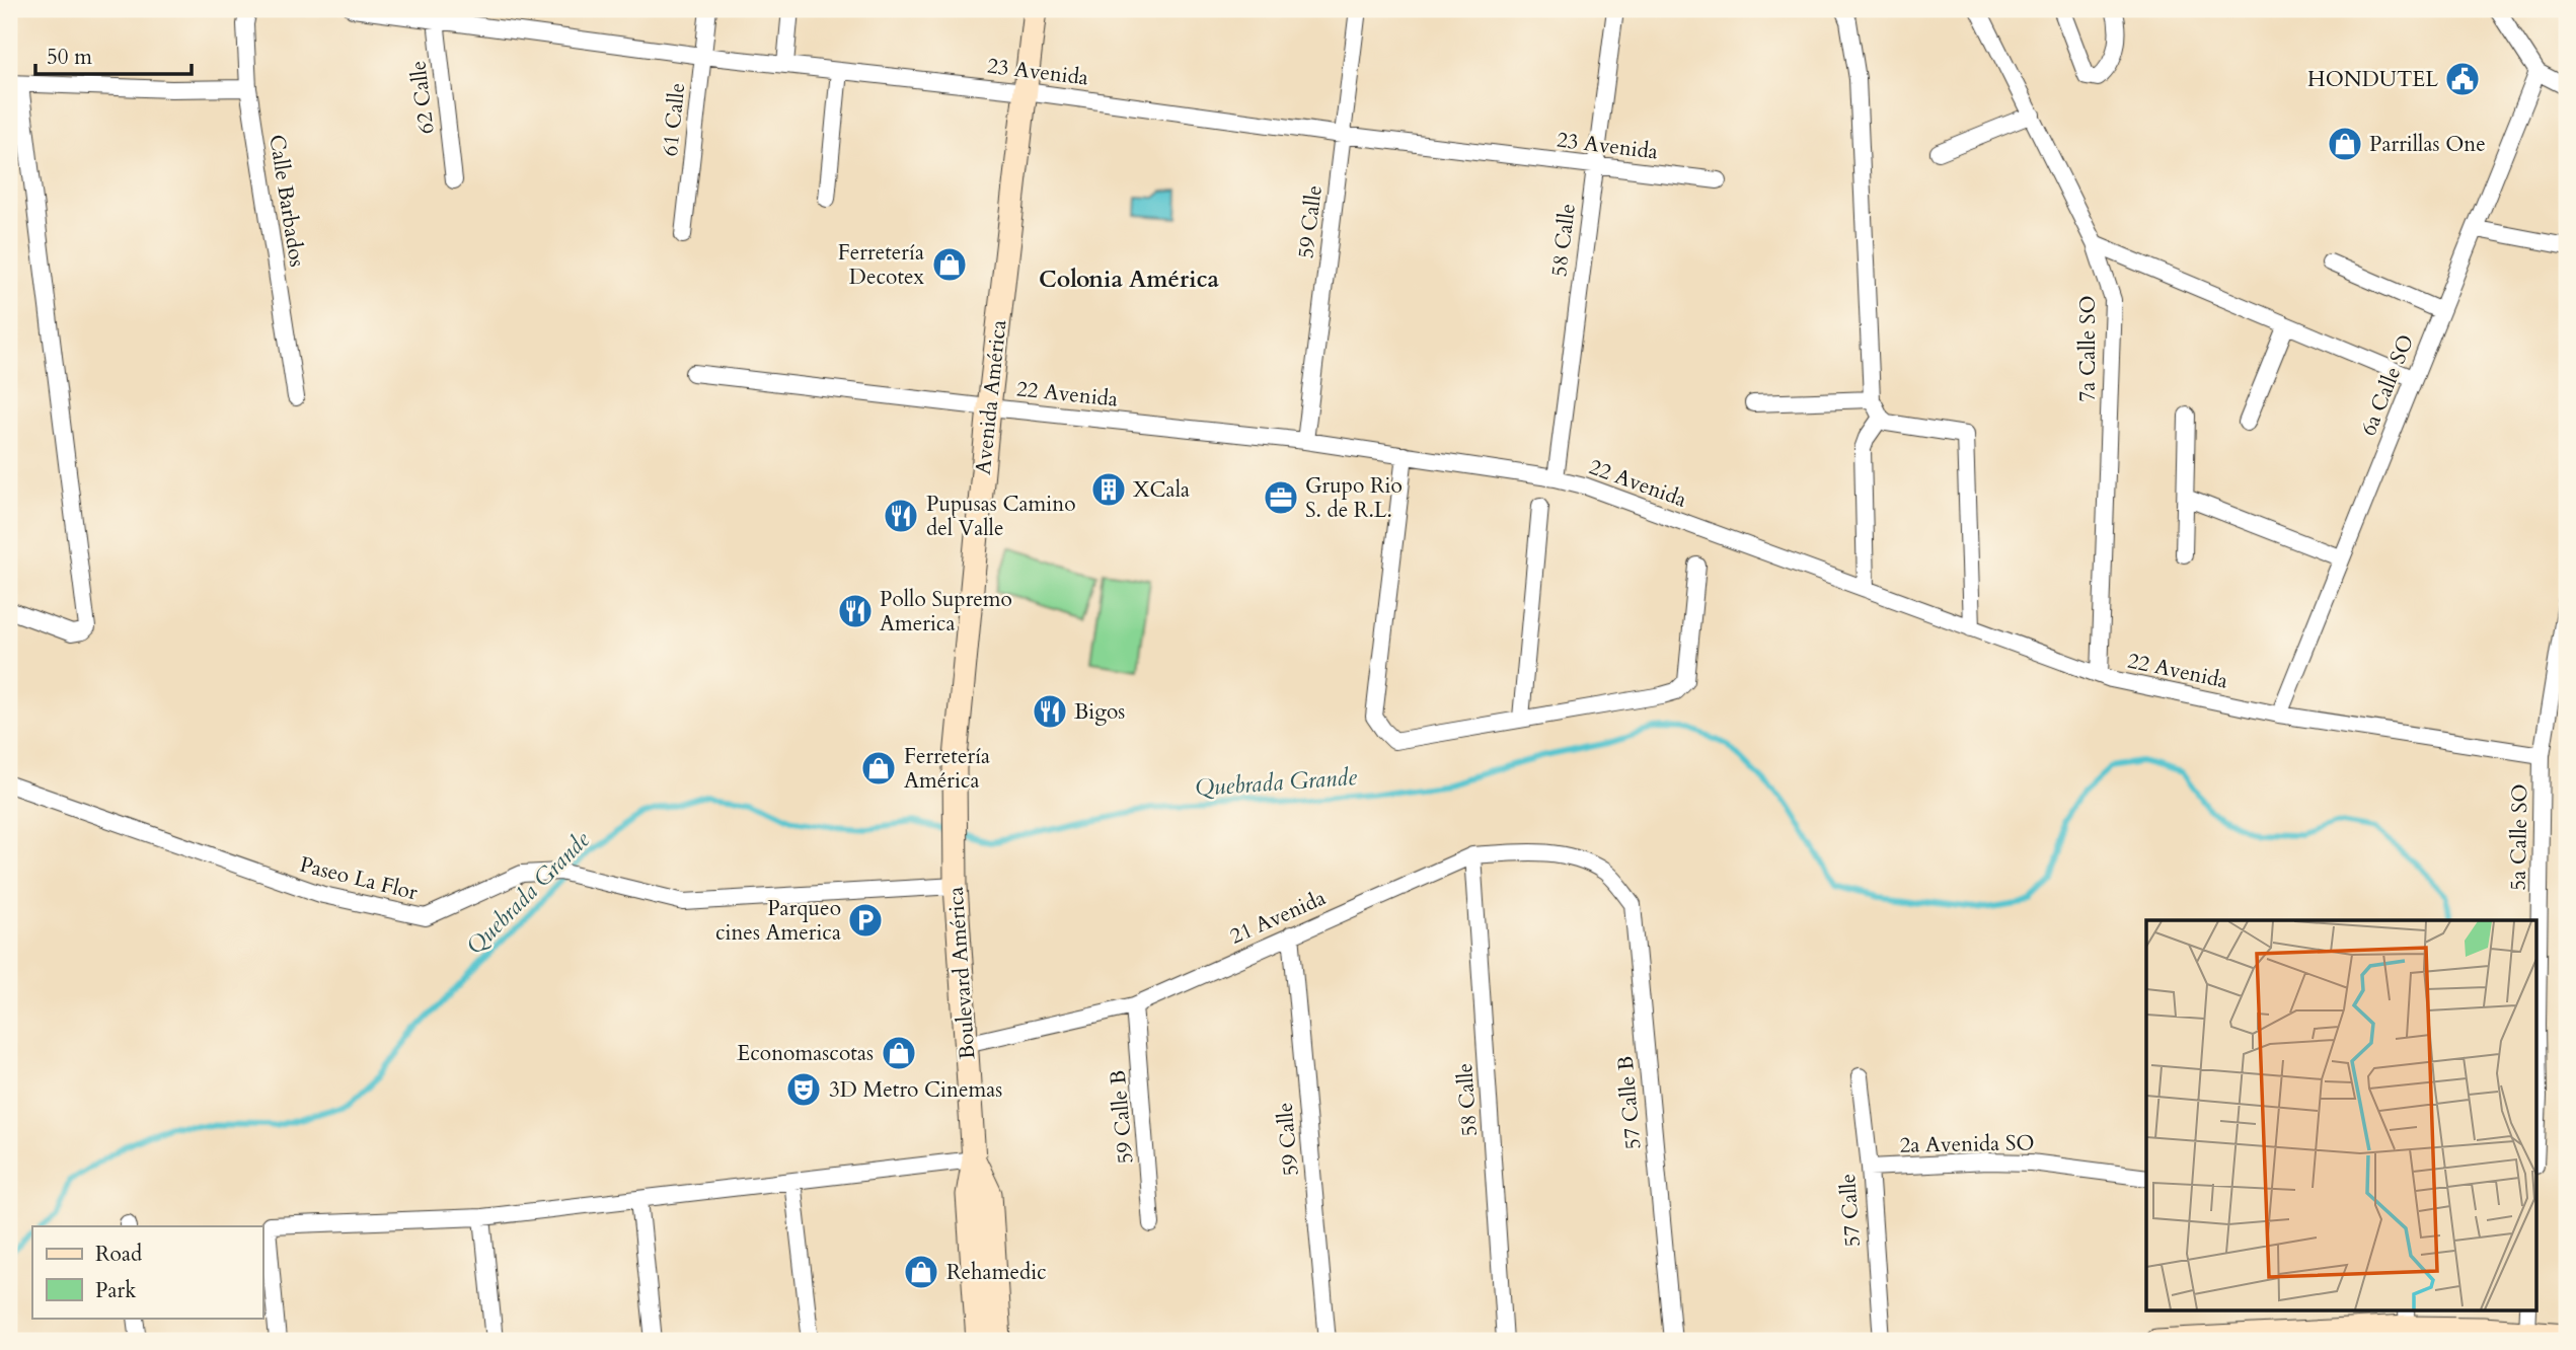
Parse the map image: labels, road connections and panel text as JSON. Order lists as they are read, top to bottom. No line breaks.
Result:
{"streets":{"main road":["Avenida América","Boulevard América"],"street":["23 Avenida","62 Calle","61 Calle","Calle Barbados","59 Calle","58 Calle","7a Calle SO","6a Calle SO","22 Avenida","5a Calle SO","Paseo La Flor","21 Avenida","57 Calle B","59 Calle B","2a Avenida SO","57 Calle"]},"crossings":[["23 Avenida","62 Calle"],["23 Avenida","61 Calle"],["23 Avenida","59 Calle"],["23 Avenida","58 Calle"],["23 Avenida","Avenida América"],["59 Calle","22 Avenida"],["59 Calle","21 Avenida"],["58 Calle","22 Avenida"],["58 Calle","21 Avenida"],["7a Calle SO","22 Avenida"],["6a Calle SO","22 Avenida"],["22 Avenida","Avenida América"],["22 Avenida","5a Calle SO"],["Avenida América","Paseo La Flor"],["Avenida América","Boulevard América"],["Paseo La Flor","Boulevard América"],["21 Avenida","Boulevard América"],["21 Avenida","57 Calle B"],["21 Avenida","59 Calle B"],["2a Avenida SO","57 Calle"]],"districts":["Colonia América"],"water":["Quebrada Grande"],"places":{"public building":["HONDUTEL"],"shop":["Parrillas One","Ferretería Decotex","Ferretería América","Economascotas","Rehamedic"],"building":["XCala"],"office":["Grupo Rio S. de R.L."],"restaurant":["Pupusas Camino del Valle","Pollo Supremo America","Bigos"],"parking":["Parqueo cines America"],"theatre":["3D Metro Cinemas"]},"legend":["Road","Park"],"scale_bar":"50 m"}
